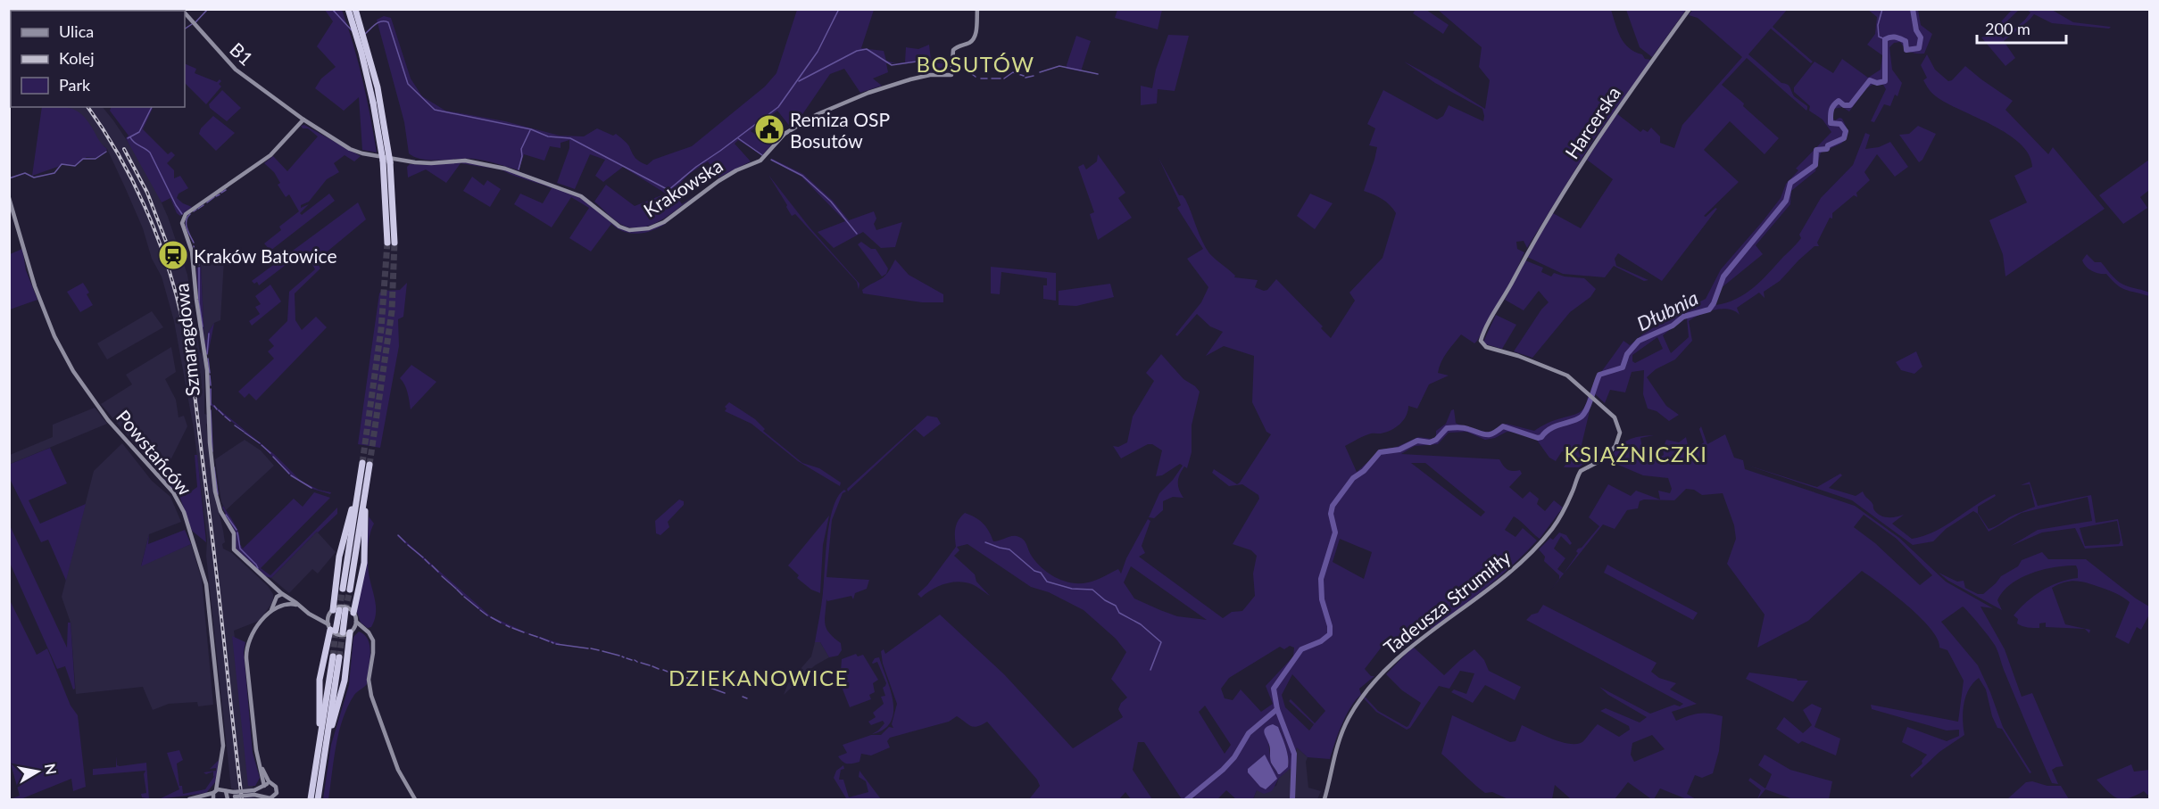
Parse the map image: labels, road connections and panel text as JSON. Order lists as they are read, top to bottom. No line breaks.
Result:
{"streets":{"street":["B1","Harcerska","Krakowska","Szmaragdowa","Powstańców","Tadeusza Strumiłły"]},"crossings":[["B1","Krakowska"],["B1","Szmaragdowa"],["Harcerska","Tadeusza Strumiłły"],["Krakowska","Szmaragdowa"]],"districts":["BOSUTÓW","KSIĄŻNICZKI","DZIEKANOWICE"],"water":["Dłubnia"],"places":{"public building":["Remiza OSP Bosutów"],"station":["Kraków Batowice"]},"legend":["Ulica","Kolej","Park"],"scale_bar":"200 m","north":"right"}
